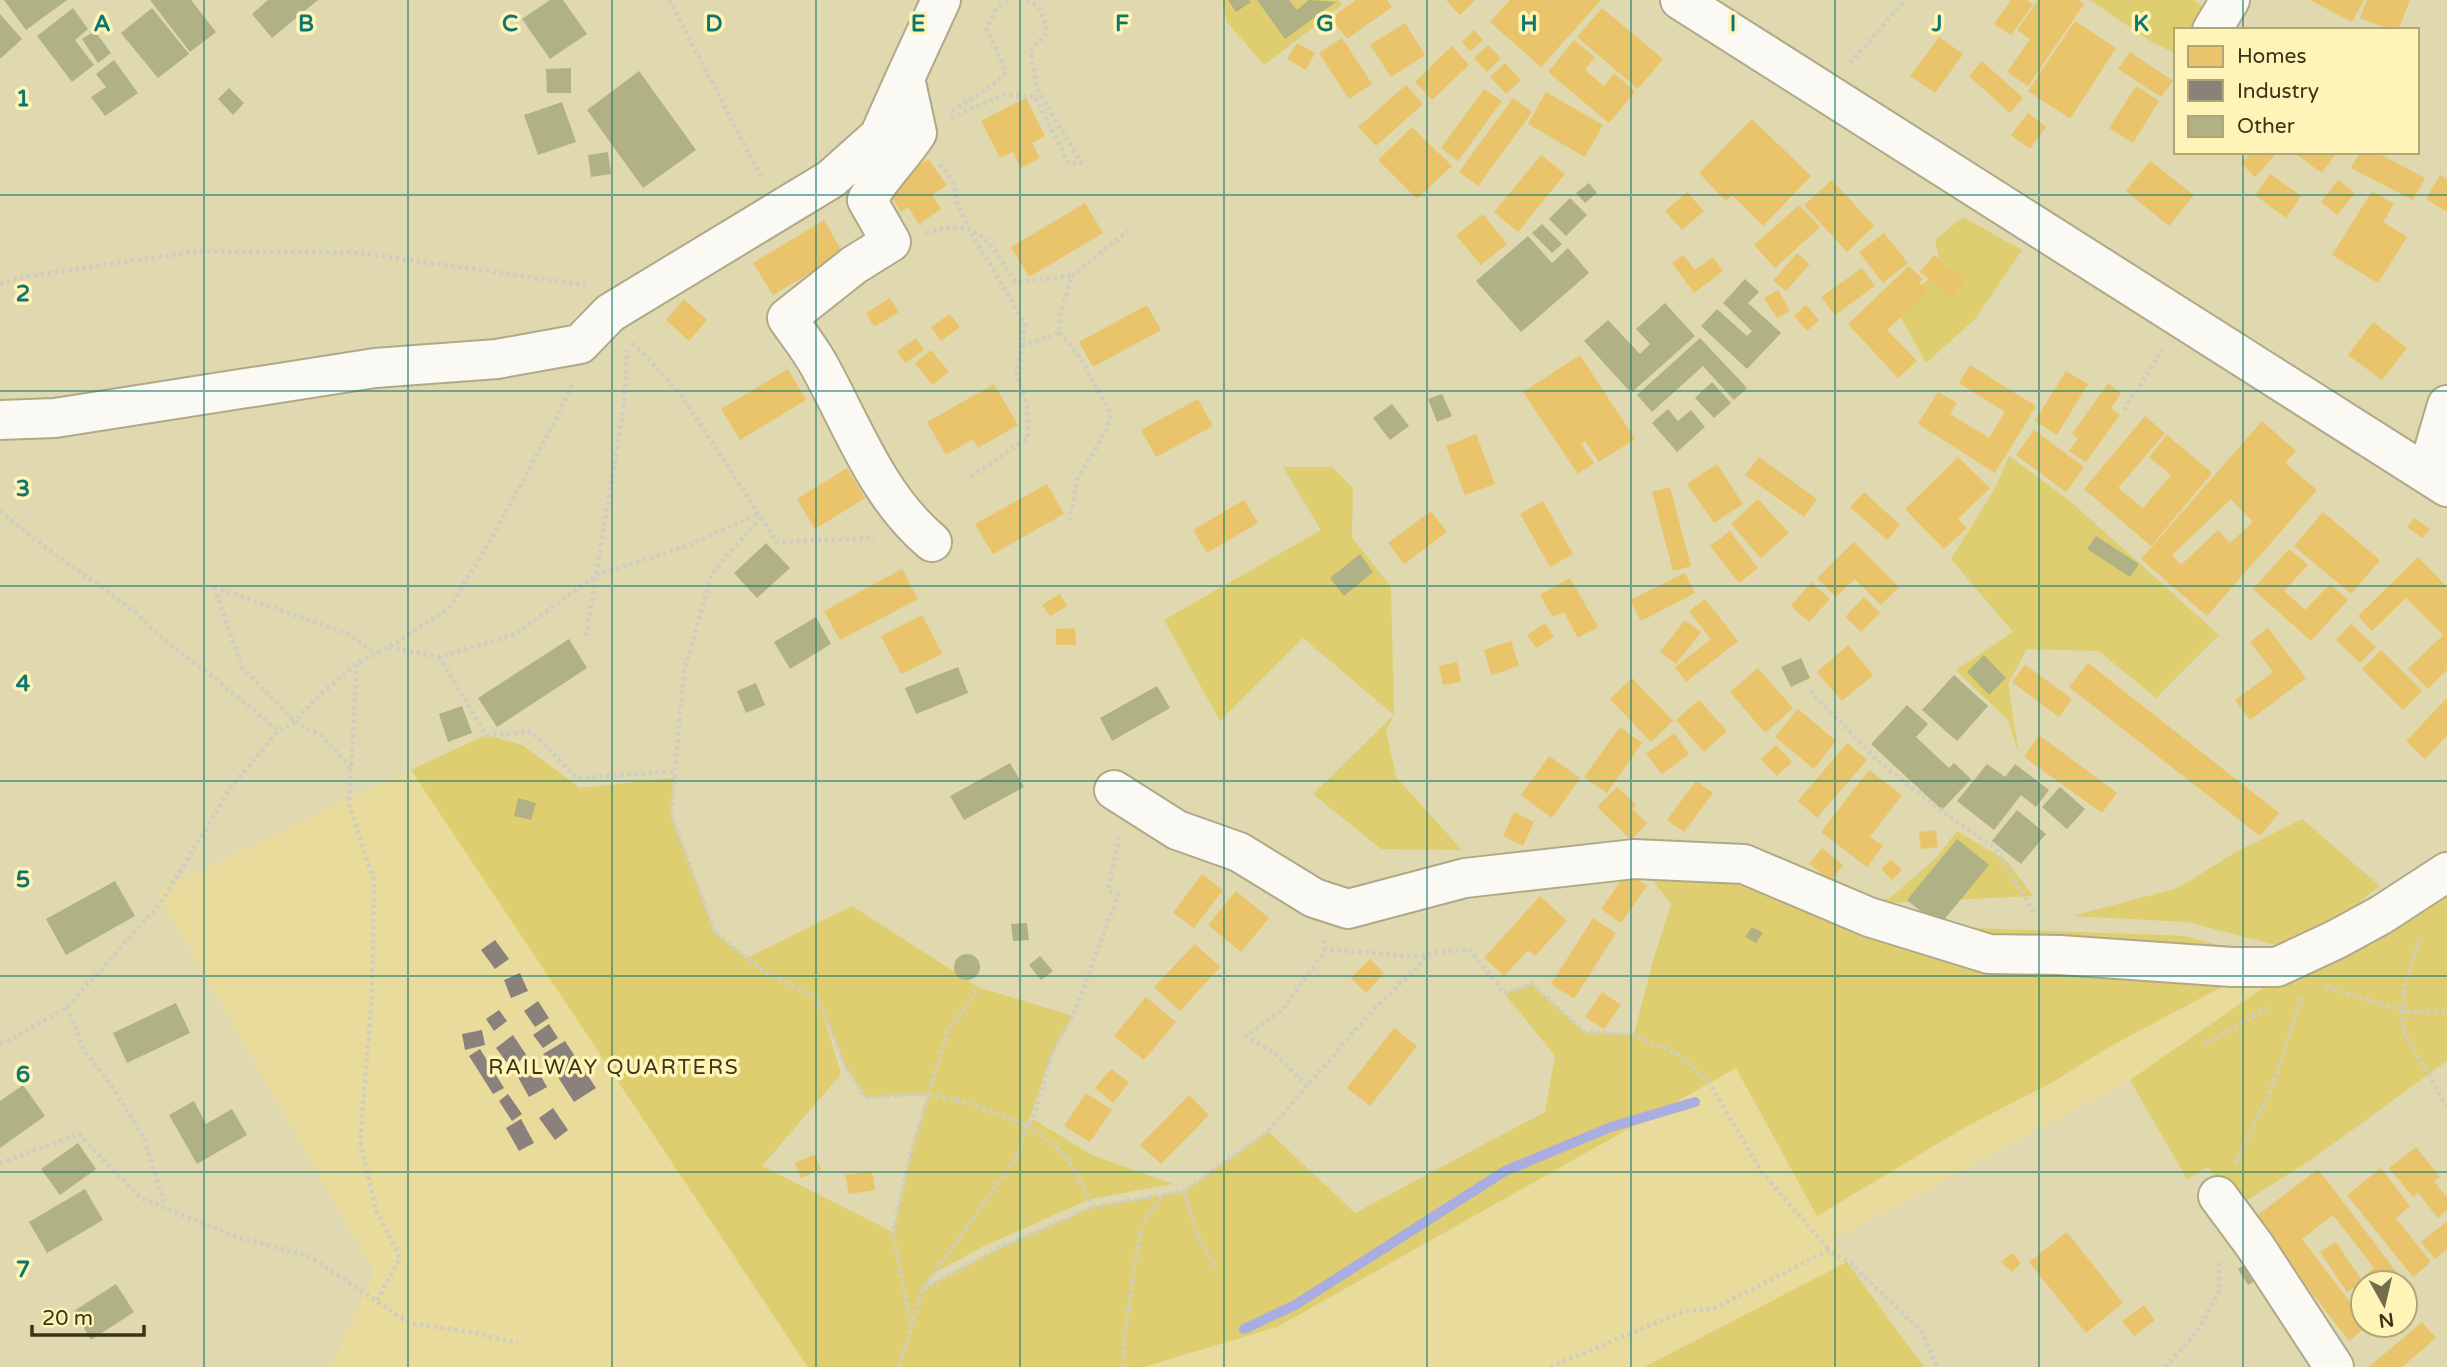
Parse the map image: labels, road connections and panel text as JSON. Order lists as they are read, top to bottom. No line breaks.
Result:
{"districts":["RAILWAY QUARTERS"],"legend":["Homes","Industry","Other"],"scale_bar":"20 m","north":"bottom","grid":{"columns":["A","B","C","D","E","F","G","H","I","J","K"],"rows":["1","2","3","4","5","6","7"]}}
